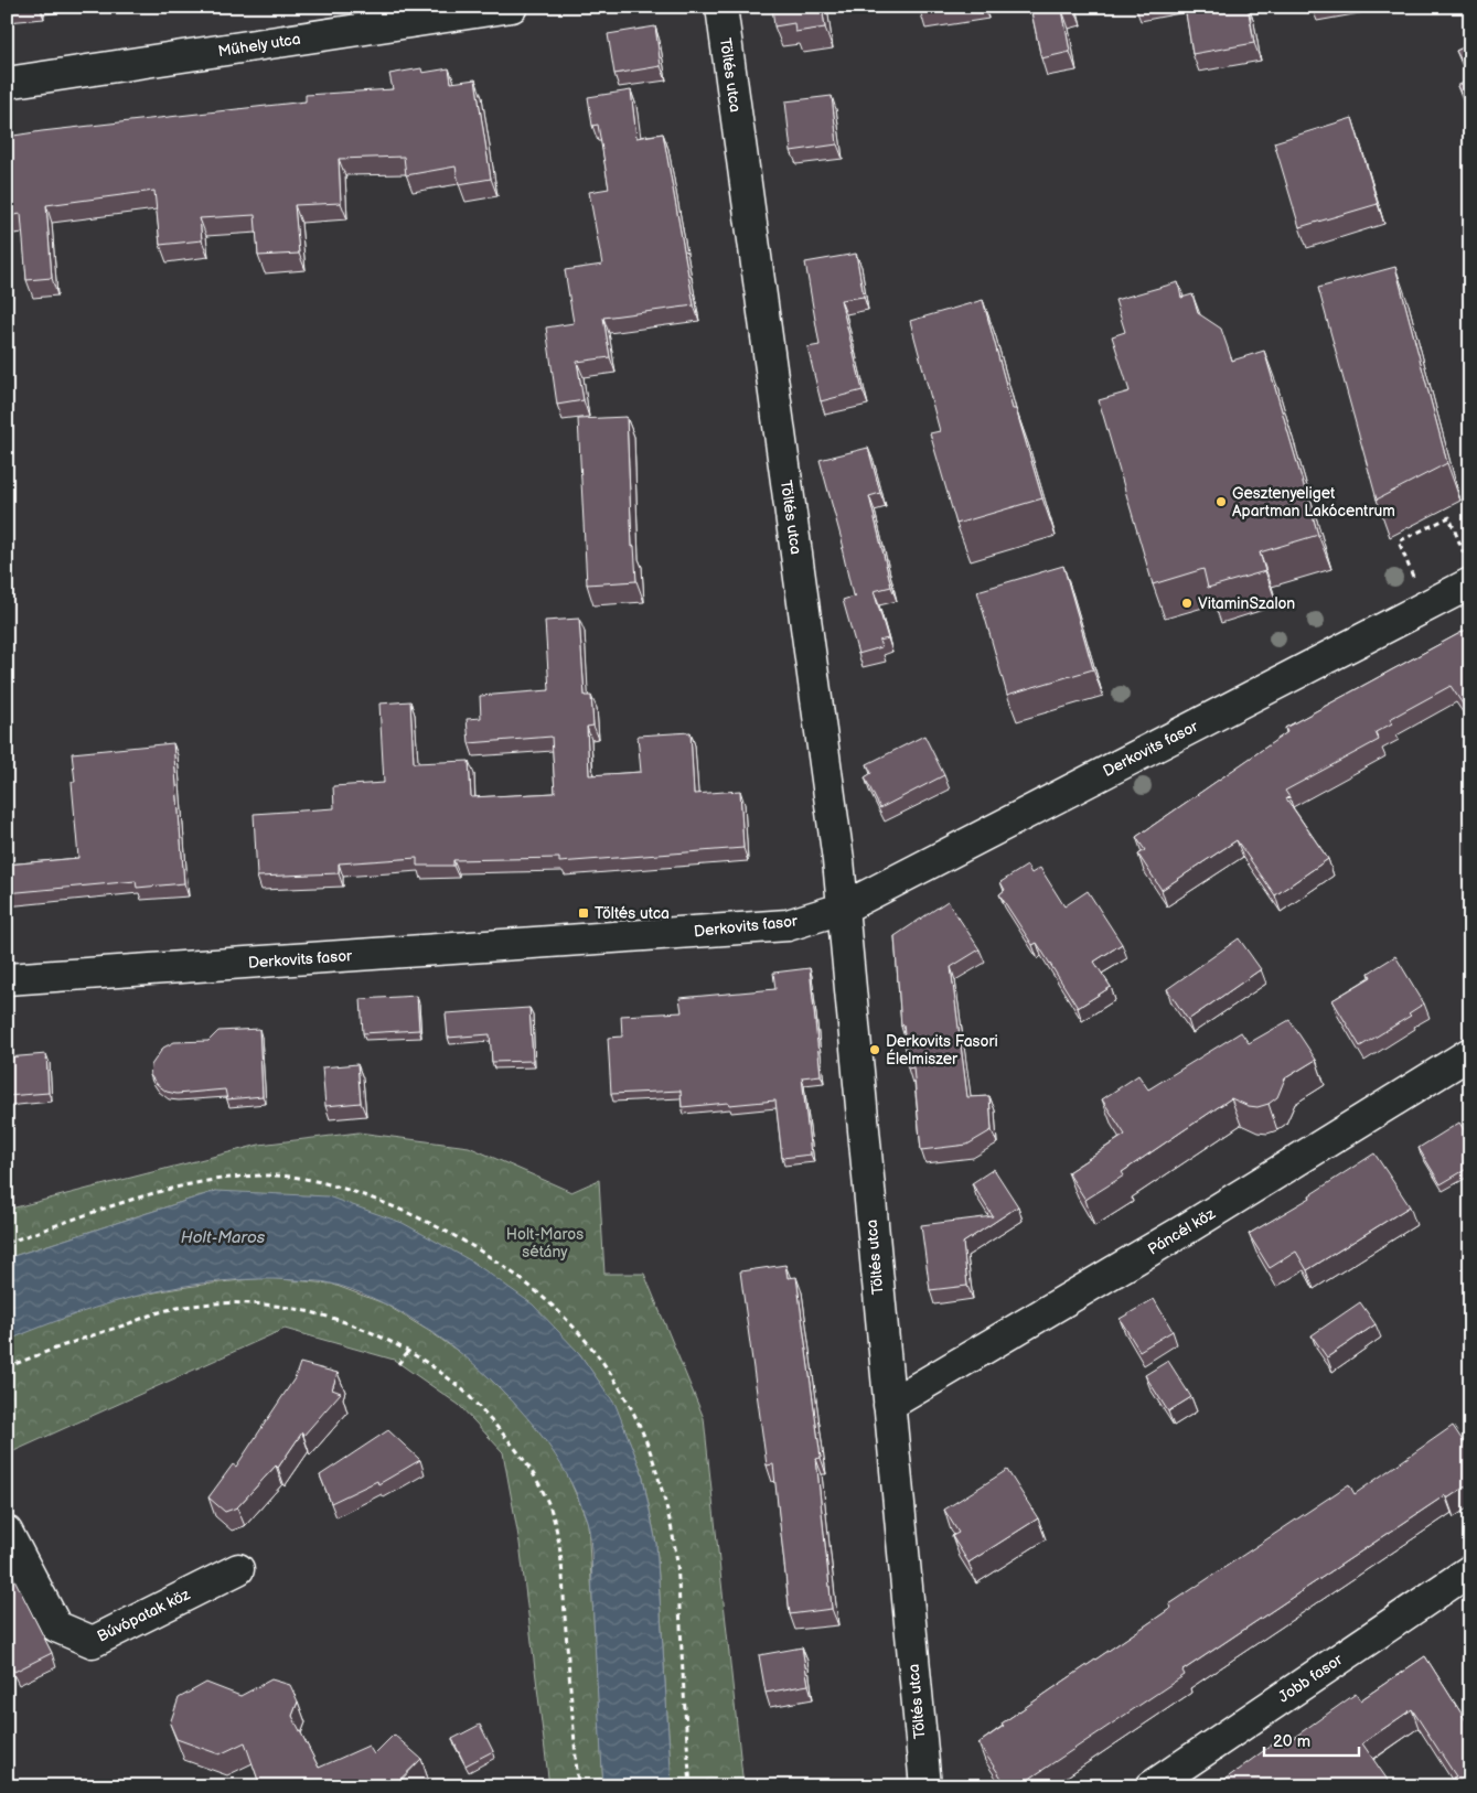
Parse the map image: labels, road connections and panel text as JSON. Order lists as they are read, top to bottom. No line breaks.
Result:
{"streets":{"street":["Műhely utca","Töltés utca","Derkovits fasor","Páncél köz","Búvópatak köz","Jobb fasor"]},"crossings":[["Töltés utca","Derkovits fasor"],["Töltés utca","Páncél köz"]],"water":["Holt-Maros"],"parks":["Holt-Maros sétány"],"places":{"other":["Gesztenyeliget Apartman Lakócentrum","VitaminSzalon","Derkovits Fasori Élelmiszer"],"transit":["Töltés utca"]},"scale_bar":"20 m"}
